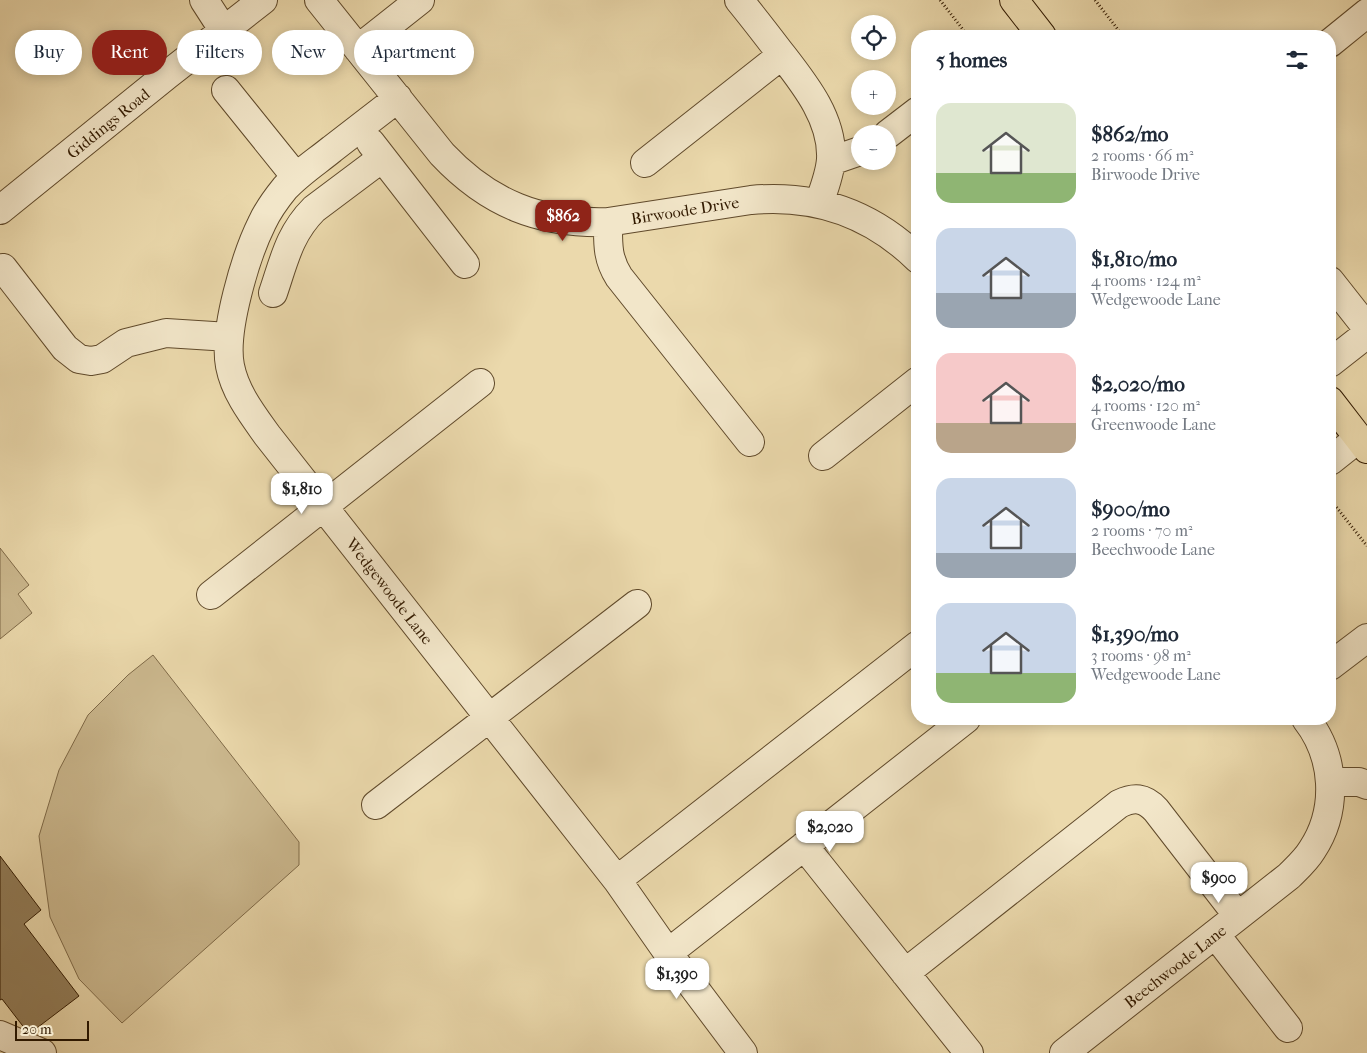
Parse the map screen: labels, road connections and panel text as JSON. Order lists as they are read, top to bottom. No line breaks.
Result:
{"streets":{"street":["Giddings Road","Birwoode Drive","Wedgewoode Lane","Beechwoode Lane"]},"crossings":[["Birwoode Drive","Wedgewoode Lane"]],"scale_bar":"20 m","page":{"map_buttons":["+","−"],"chip":["Buy","Rent","Filters","New","Apartment"],"heading":"5 homes","list":[{"name":"$862/mo","note":"2 rooms · 66 m² · Birwoode Drive"},{"name":"$1,810/mo","note":"4 rooms · 124 m² · Wedgewoode Lane"},{"name":"$2,020/mo","note":"4 rooms · 120 m² · Greenwoode Lane"},{"name":"$900/mo","note":"2 rooms · 70 m² · Beechwoode Lane"},{"name":"$1,390/mo","note":"3 rooms · 98 m² · Wedgewoode Lane"}],"price":["$862","$1,810","$2,020","$900","$1,390"],"scale":"20 m"}}
